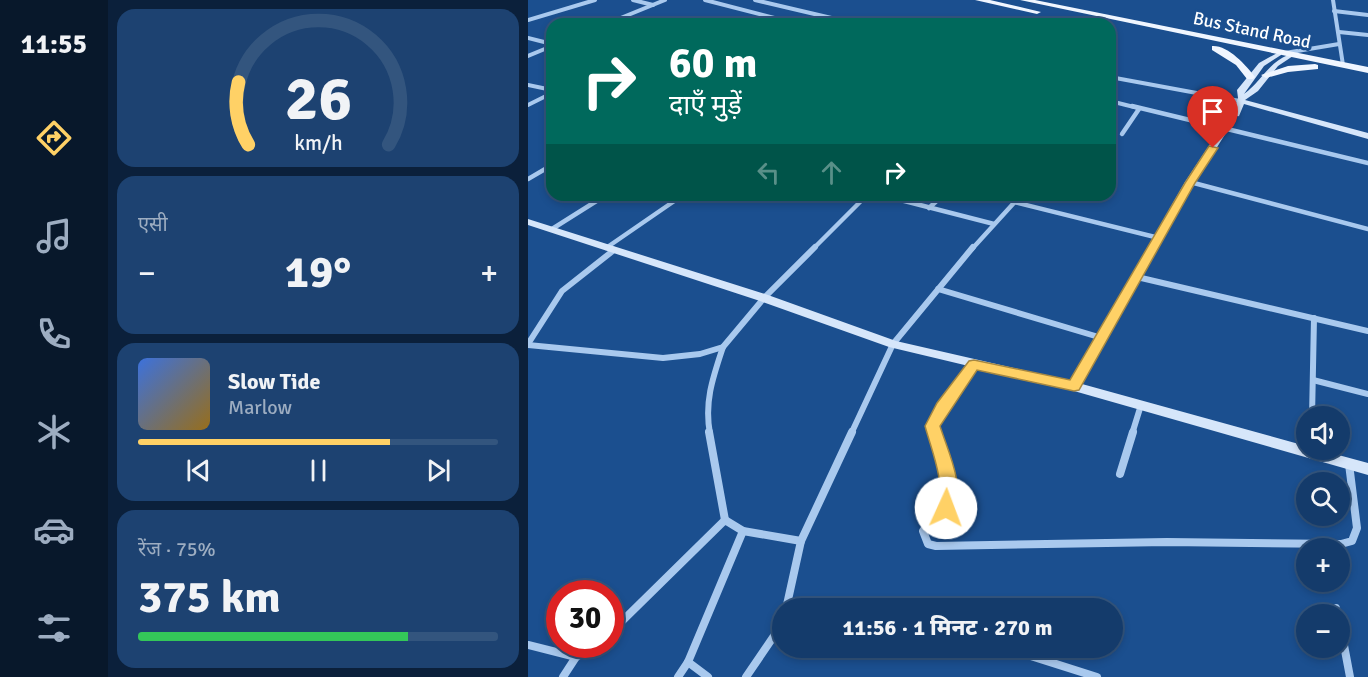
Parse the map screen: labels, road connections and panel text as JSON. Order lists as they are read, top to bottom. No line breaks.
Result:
{"streets":{"main road":["Bus Stand Road"]},"page":{"tabs":"11:55","turn":["60 m","दाएँ मुड़ें"],"tile":["एसी",["रेंज · 75%","375 km"]],"heat":["−","19°","+"],"song":["Slow Tide","Marlow"],"map_buttons":["+","−"],"limit":"30","trip":"11:56 · 1 मिनट · 270 m","gauge":["26","km/h"]}}
